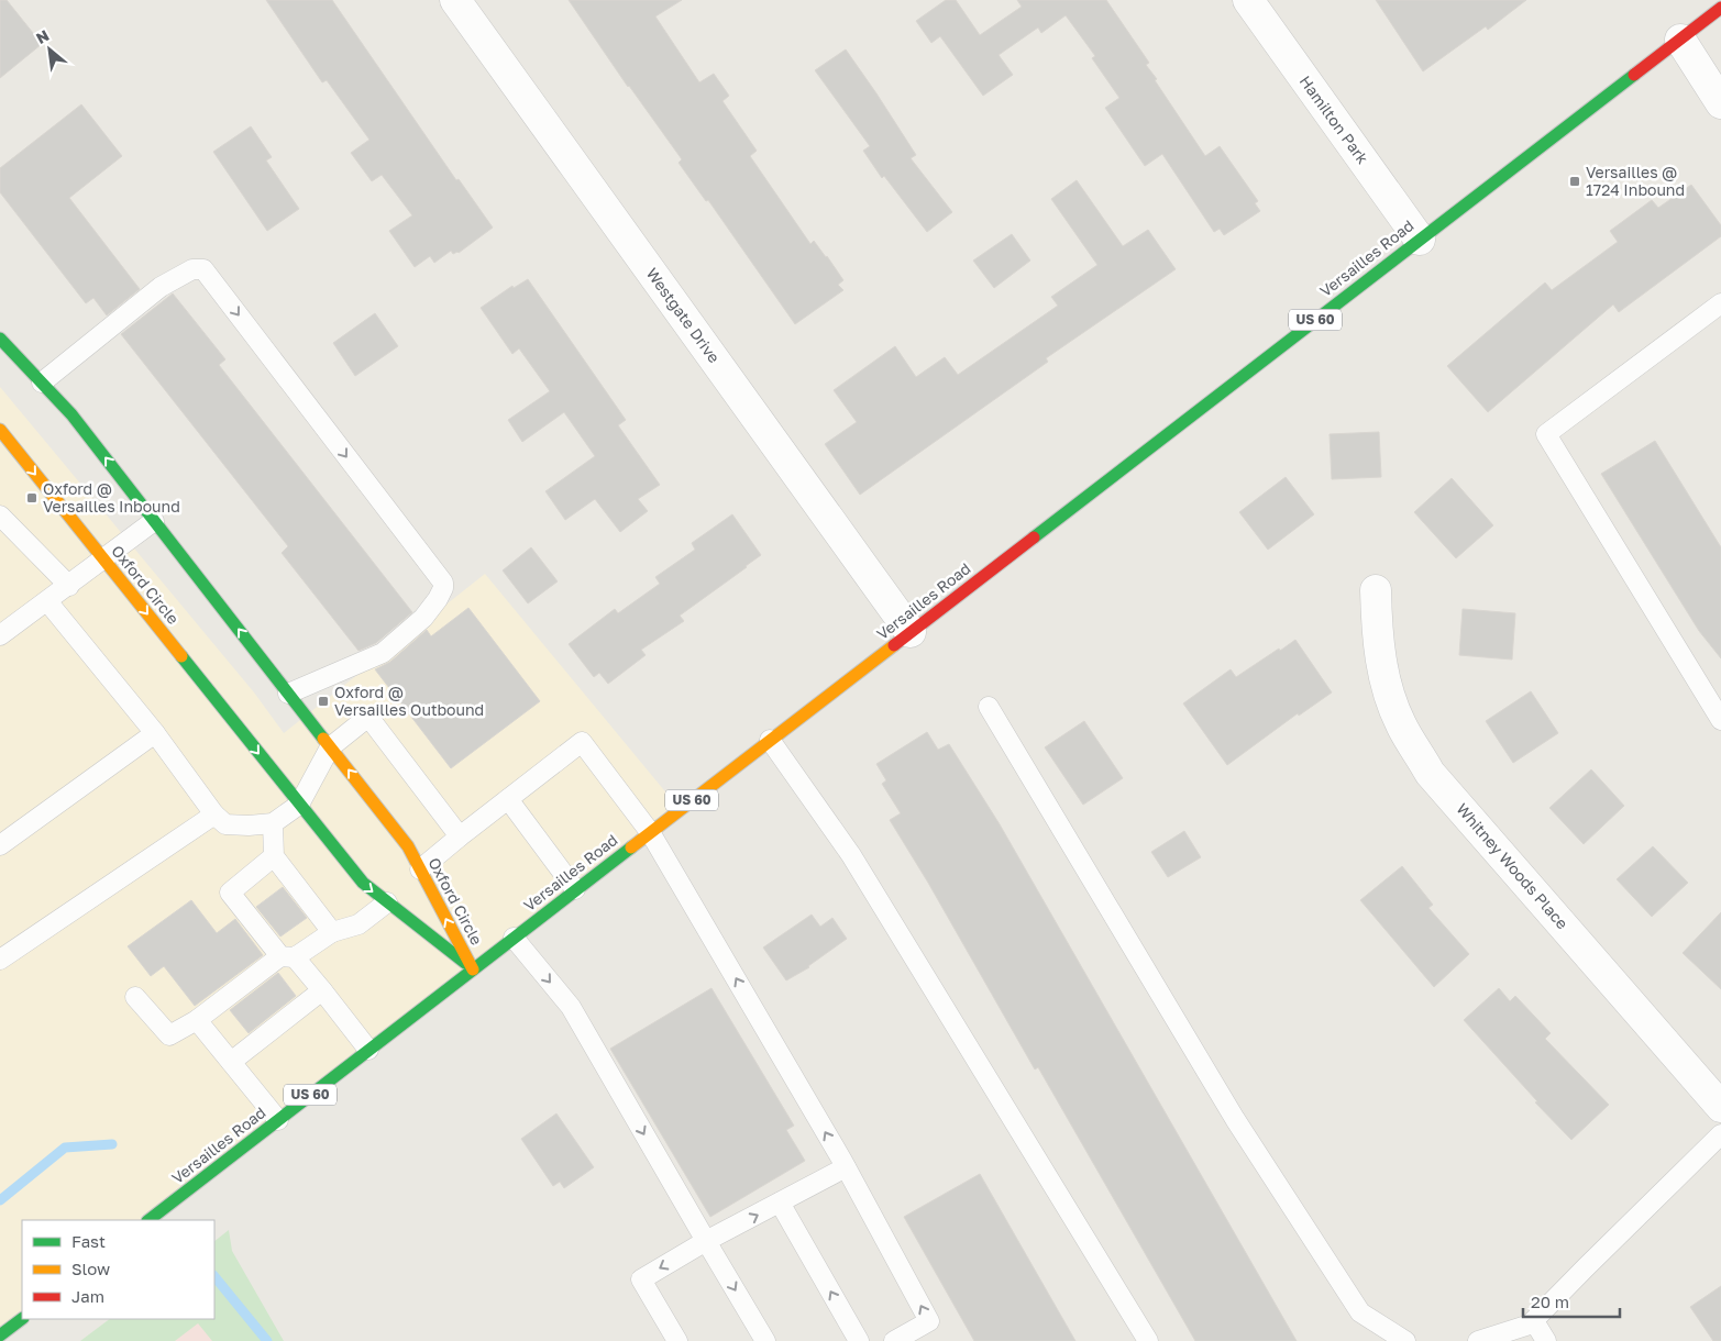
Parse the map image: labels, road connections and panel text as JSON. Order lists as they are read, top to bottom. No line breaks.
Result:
{"streets":{"main road":["Versailles Road","US 60","Oxford Circle"],"street":["Hamilton Park","Westgate Drive","Whitney Woods Place"]},"crossings":[["Hamilton Park","Versailles Road"],["Versailles Road","Westgate Drive"],["Versailles Road","Oxford Circle"]],"places":{"transit":["Versailles @ 1724 Inbound","Oxford @ Versailles Inbound","Oxford @ Versailles Outbound"]},"legend":["Fast","Slow","Jam"],"scale_bar":"20 m","north":"top left"}
